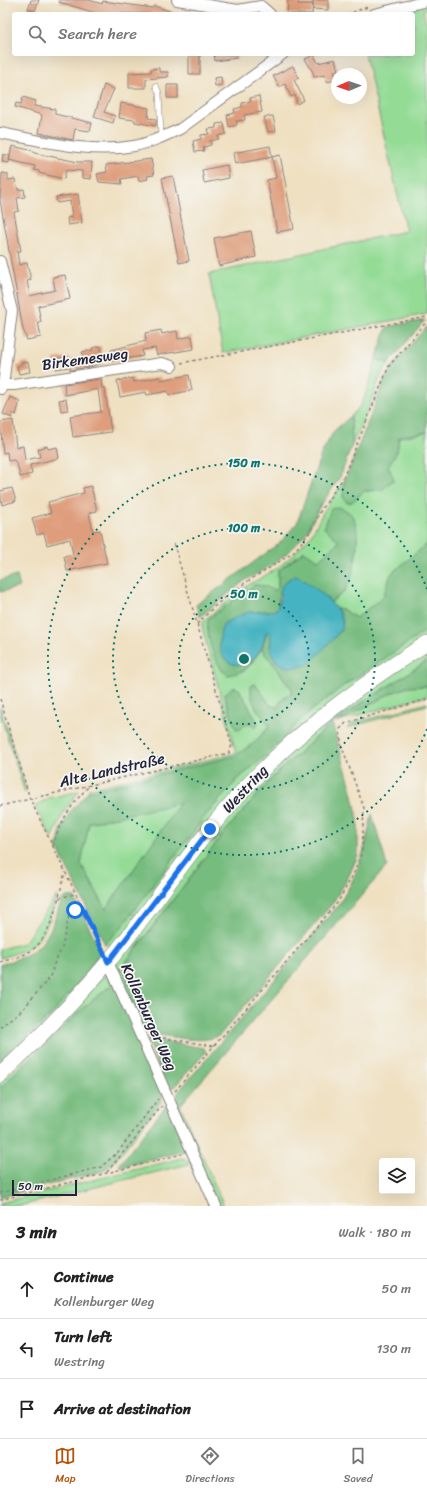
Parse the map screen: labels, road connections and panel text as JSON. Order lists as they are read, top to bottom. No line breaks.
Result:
{"streets":{"main road":["Westring"],"street":["Birkemesweg","Kollenburger Weg"],"path":["Alte Landstraße"]},"crossings":[["Alte Landstraße","Kollenburger Weg"],["Westring","Kollenburger Weg"]],"scale_bar":"50 m","north":"left","page":{"search":"Search here","scale":"50 m","heading":["3 min","Walk · 180 m"],"list":[["Continue","Kollenburger Weg","50 m"],["Turn left","Westring","130 m"],"Arrive at destination"],"nav":["Map","Directions","Saved"]},"rings":["150 m","100 m","50 m"]}
